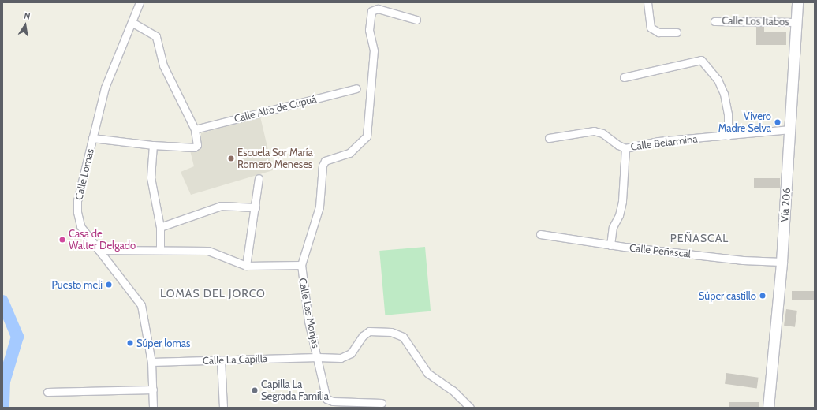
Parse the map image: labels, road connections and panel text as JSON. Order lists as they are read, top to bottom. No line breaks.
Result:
{"streets":{"main road":["Vía 206"],"street":["Calle Los Itabos","Calle Alto de Cupuá","Calle Belarmina","Calle Lomas","Calle Peñascal","Calle Las Monjas","Calle La Capilla"]},"crossings":[["Calle Los Itabos","Vía 206"],["Calle Belarmina","Vía 206"],["Calle Lomas","Calle La Capilla"],["Vía 206","Calle Peñascal"],["Calle Las Monjas","Calle La Capilla"]],"districts":["PEÑASCAL","LOMAS DEL JORCO"],"places":["Vivero Madre Selva","Escuela Sor María Romero Meneses","Casa de Walter Delgado","Puesto meli","Súper castillo","Súper lomas","Capilla La Segrada Familia"],"north":"top"}
